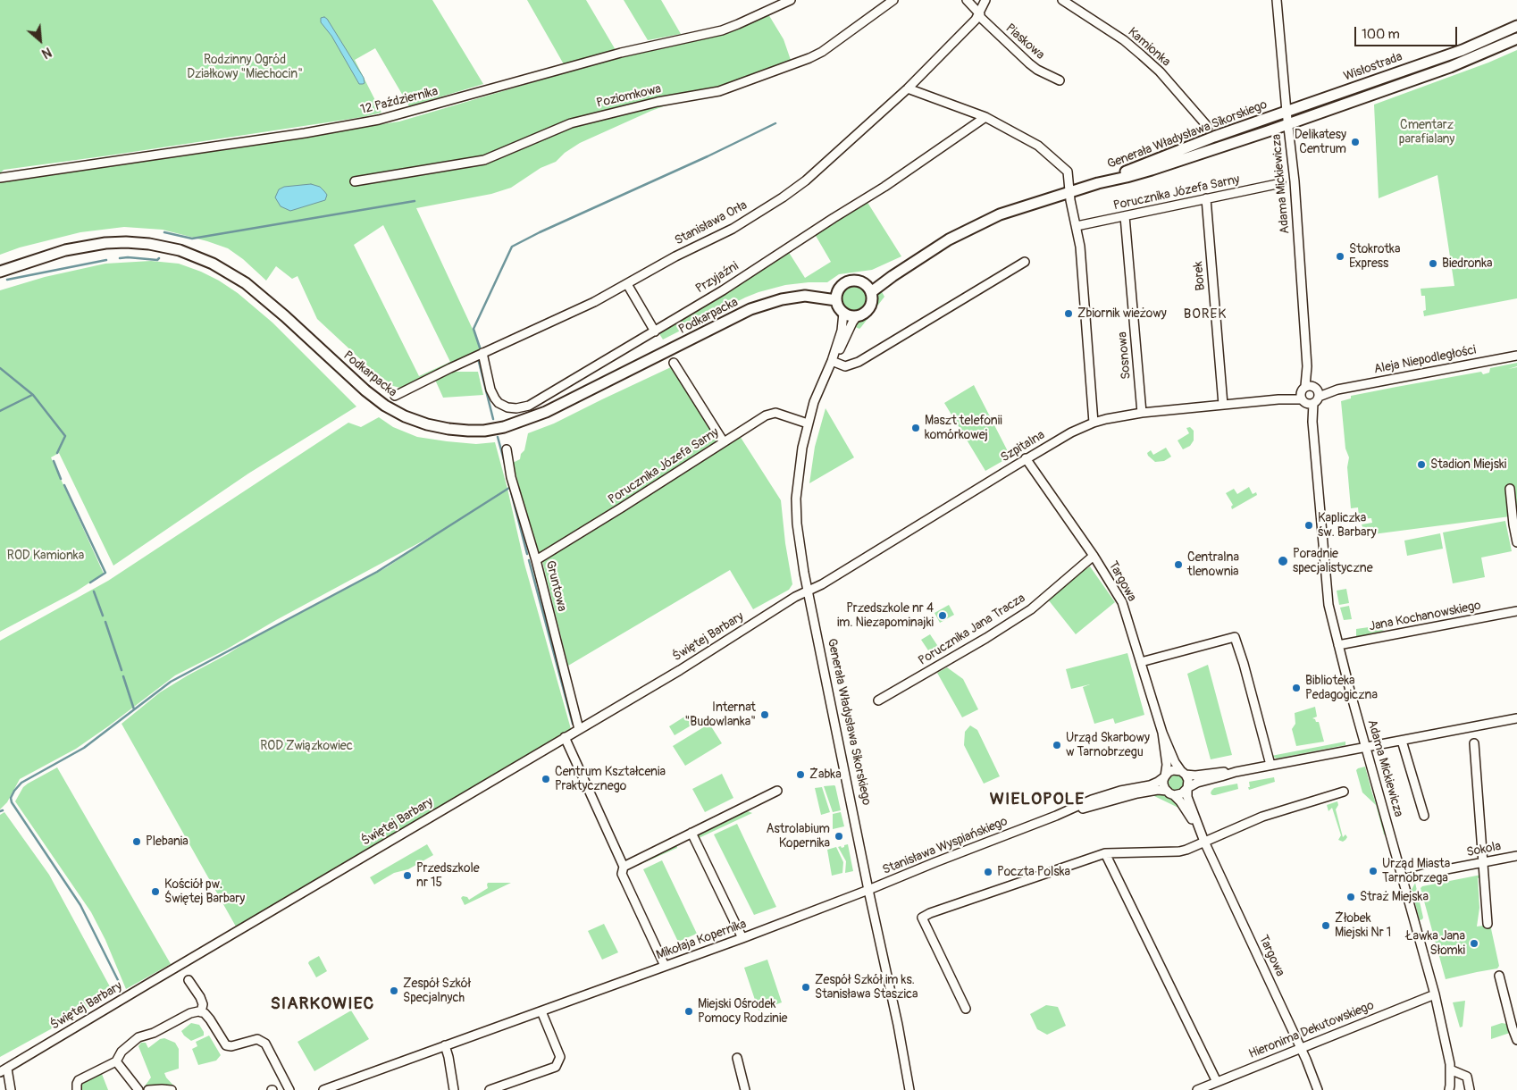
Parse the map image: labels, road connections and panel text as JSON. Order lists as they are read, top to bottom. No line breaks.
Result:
{"streets":{"main road":["Wisłostrada","Generała Władysława Sikorskiego","Podkarpacka"],"street":["Piaskowa","Kamionka","Poziomkowa","12 Października","Adama Mickiewicza","Porucznika Józefa Sarny","Stanisława Orła","Borek","Przyjaźni","Sosnowa","Aleja Niepodległości","Szpitalna","Targowa","Gruntowa","Jana Kochanowskiego","Porucznika Jana Tracza","Świętej Barbary","Stanisława Wyspiańskiego","Sokola","Mikołaja Kopernika","Hieronima Dekutowskiego"]},"crossings":[["Piaskowa","Stanisława Orła"],["Wisłostrada","Generała Władysława Sikorskiego"],["Wisłostrada","Adama Mickiewicza"],["Generała Władysława Sikorskiego","Adama Mickiewicza"],["Generała Władysława Sikorskiego","Porucznika Józefa Sarny"],["Generała Władysława Sikorskiego","Podkarpacka"],["Generała Władysława Sikorskiego","Szpitalna"],["Generała Władysława Sikorskiego","Świętej Barbary"],["Generała Władysława Sikorskiego","Stanisława Wyspiańskiego"],["Generała Władysława Sikorskiego","Mikołaja Kopernika"],["Adama Mickiewicza","Aleja Niepodległości"],["Adama Mickiewicza","Szpitalna"],["Adama Mickiewicza","Jana Kochanowskiego"],["Adama Mickiewicza","Sokola"],["Adama Mickiewicza","Hieronima Dekutowskiego"],["Porucznika Józefa Sarny","Borek"],["Porucznika Józefa Sarny","Sosnowa"],["Porucznika Józefa Sarny","Gruntowa"],["Stanisława Orła","Przyjaźni"],["Borek","Szpitalna"],["Sosnowa","Szpitalna"],["Aleja Niepodległości","Szpitalna"],["Szpitalna","Targowa"],["Szpitalna","Świętej Barbary"],["Targowa","Porucznika Jana Tracza"],["Targowa","Stanisława Wyspiańskiego"],["Targowa","Hieronima Dekutowskiego"],["Gruntowa","Świętej Barbary"],["Stanisława Wyspiańskiego","Mikołaja Kopernika"]],"districts":["BOREK","WIELOPOLE","SIARKOWIEC"],"parks":["Rodzinny Ogród Działkowy \"Miechocin\"","Cmentarz parafialany","ROD Kamionka","ROD Związkowiec"],"places":["Delikatesy Centrum","Stokrotka Express","Biedronka","Zbiornik wieżowy","Maszt telefonii komórkowej","Stadion Miejski","Kapliczka św. Barbary","Poradnie specjalistyczne","Centralna tlenownia","Przedszkole nr 4 im. Niezapominajki","Biblioteka Pedagogiczna","Internat \"Budowlanka\"","Urząd Skarbowy w Tarnobrzegu","Żabka","Centrum Kształcenia Praktycznego","Astrolabium Kopernika","Plebania","Urząd Miasta Tarnobrzega","Poczta Polska","Przedszkole nr 15","Kościół pw. Świętej Barbary","Straż Miejska","Żłobek Miejski Nr 1","Ławka Jana Słomki","Zespół Szkół im ks. Stanisława Staszica","Zespół Szkół Specjalnych","Miejski Ośrodek Pomocy Rodzinie"],"scale_bar":"100 m","north":"bottom right"}
